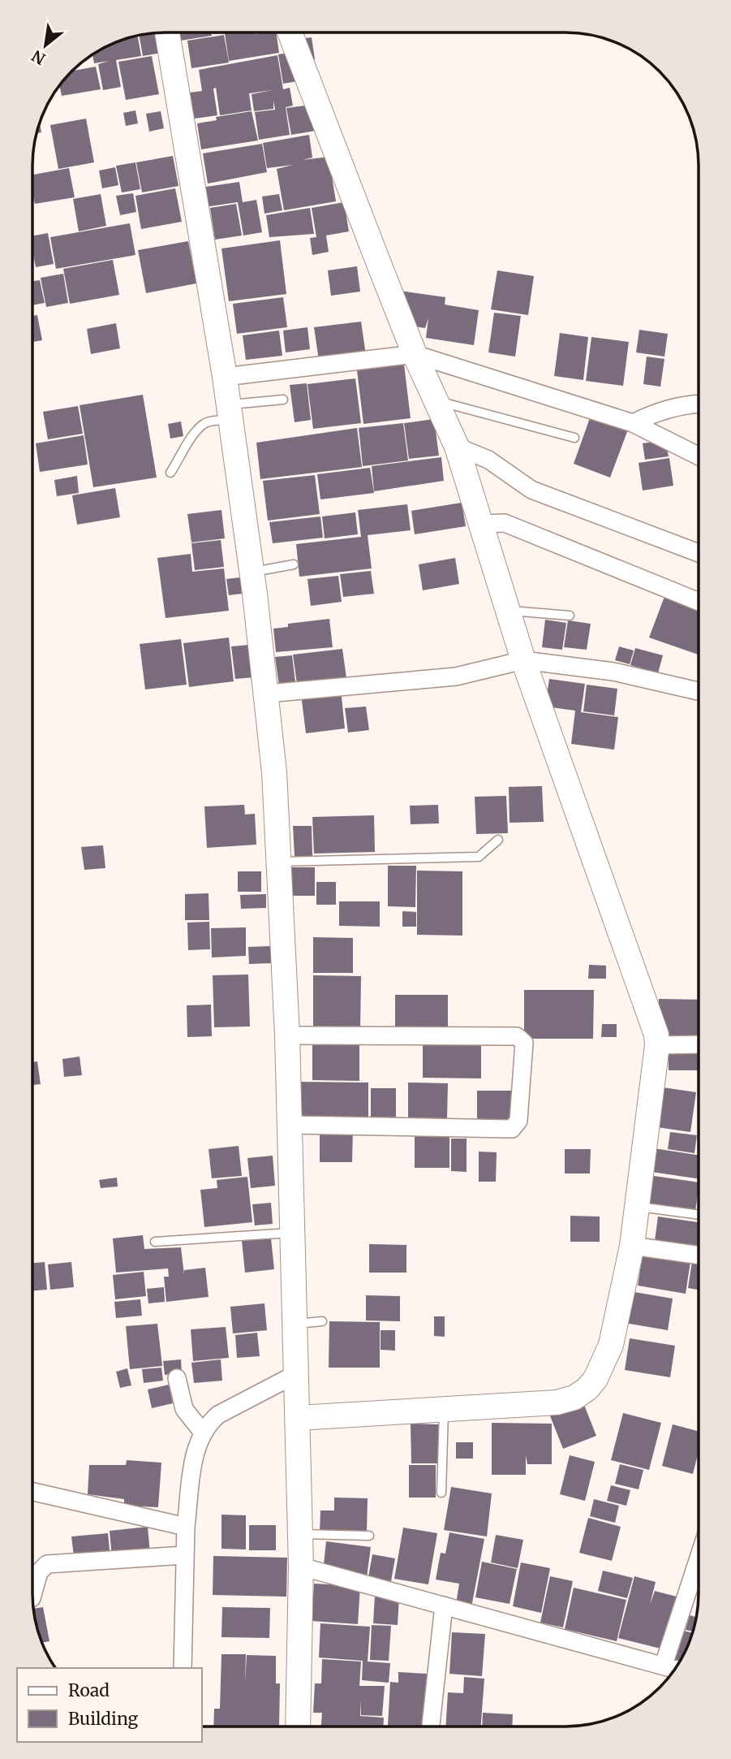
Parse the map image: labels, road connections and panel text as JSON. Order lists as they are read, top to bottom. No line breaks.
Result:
{"legend":["Road","Building"],"north":"bottom left"}
